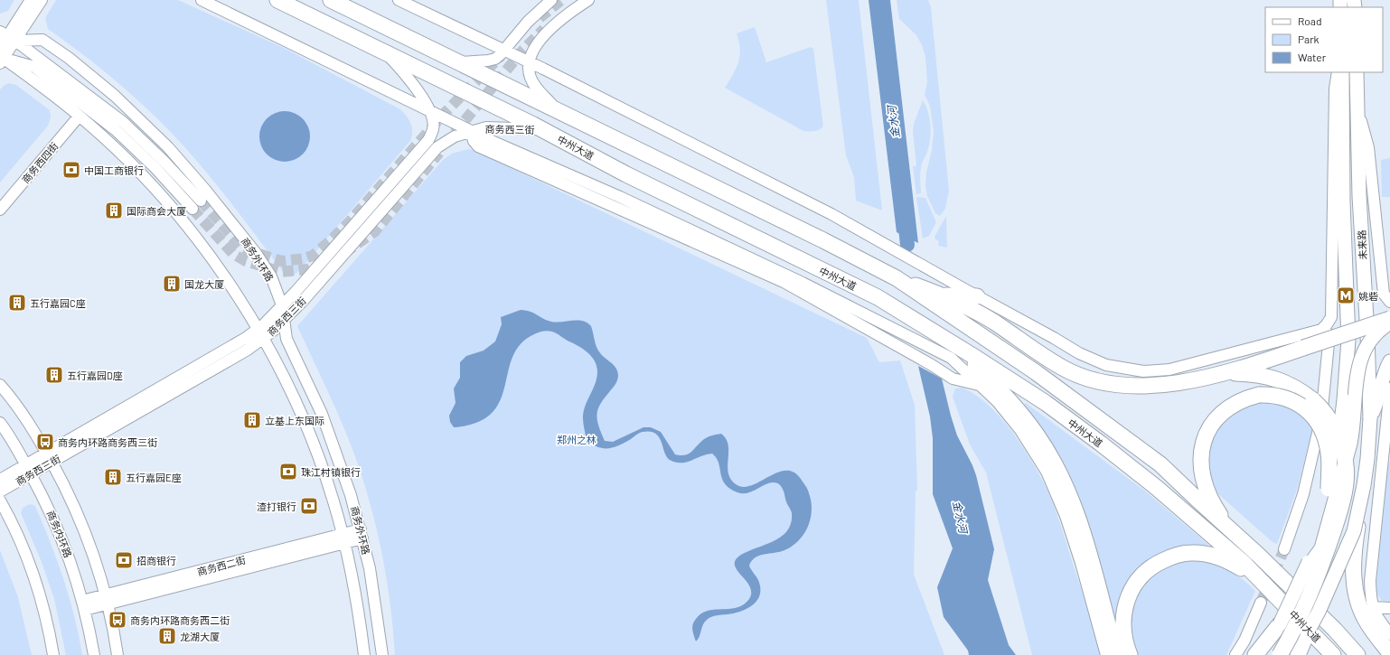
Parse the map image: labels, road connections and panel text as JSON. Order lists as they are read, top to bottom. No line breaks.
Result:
{"streets":{"highway":["中州大道"],"main road":["未来路"],"street":["商务西三街","商务西四街","商务外环路","商务内环路","商务西二街"]},"crossings":[["商务西三街","中州大道"],["商务西三街","商务外环路"],["商务西三街","商务内环路"],["商务西四街","商务外环路"],["商务外环路","商务西二街"],["商务内环路","商务西二街"]],"water":["金水河"],"parks":["郑州之林"],"places":{"bank":["中国工商银行","珠江村镇银行","渣打银行","招商银行"],"building":["国际商会大厦","国龙大厦","五行嘉园C座","五行嘉园D座","立基上东国际","五行嘉园E座","龙湖大厦"],"metro station":["姚砦"],"bus stop":["商务内环路商务西三街","商务内环路商务西二街"]},"legend":["Road","Park","Water"]}
